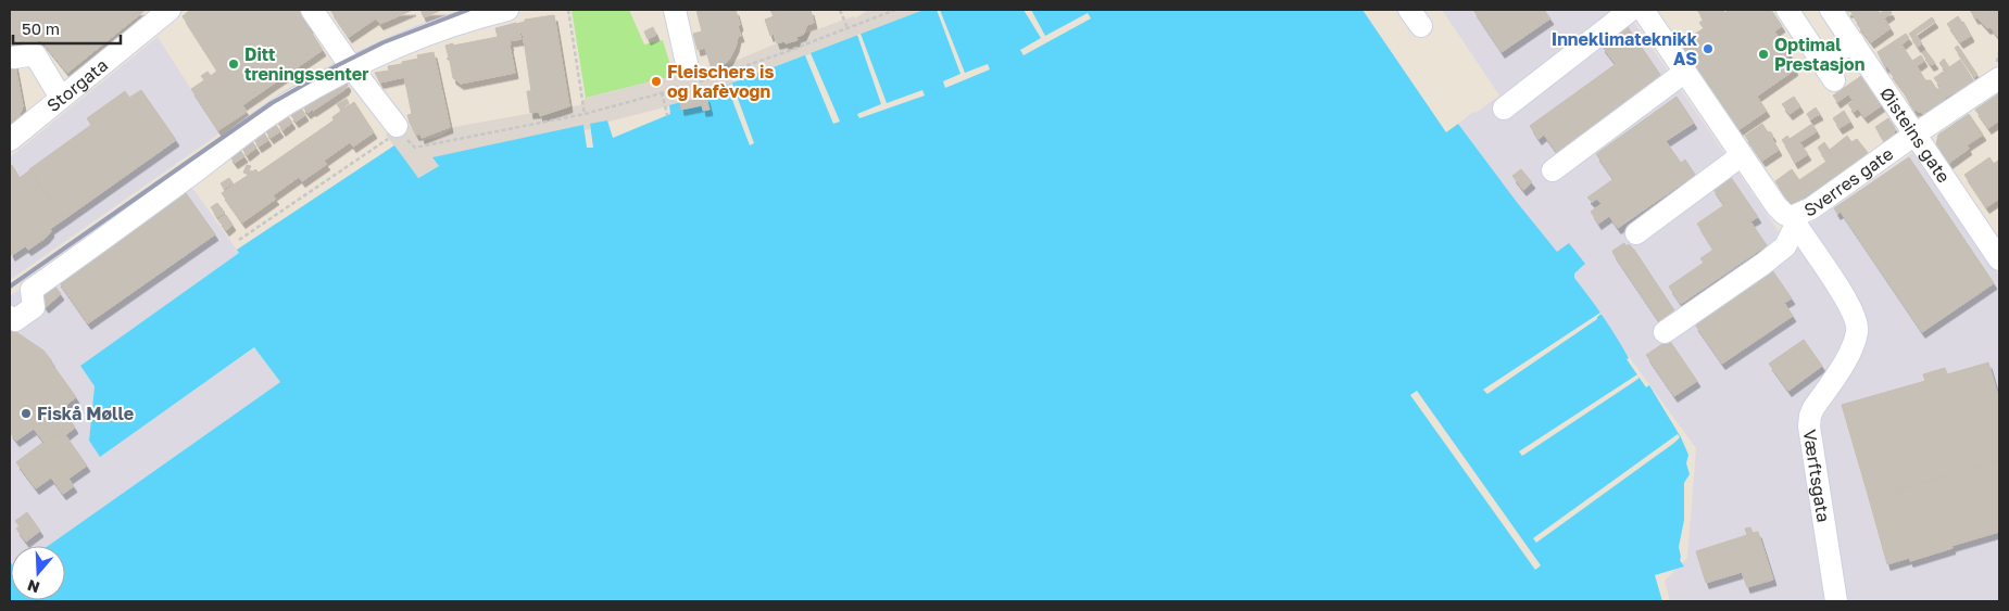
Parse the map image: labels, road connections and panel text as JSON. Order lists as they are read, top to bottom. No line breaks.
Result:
{"streets":{"street":["Storgata","Øisteins gate","Sverres gate","Værftsgata"]},"crossings":[["Øisteins gate","Sverres gate"],["Sverres gate","Værftsgata"]],"places":["Inneklimateknikk AS","Optimal Prestasjon","Ditt treningssenter","Fleischers is og kafèvogn","Fiskå Mølle"],"scale_bar":"50 m","north":"bottom"}
